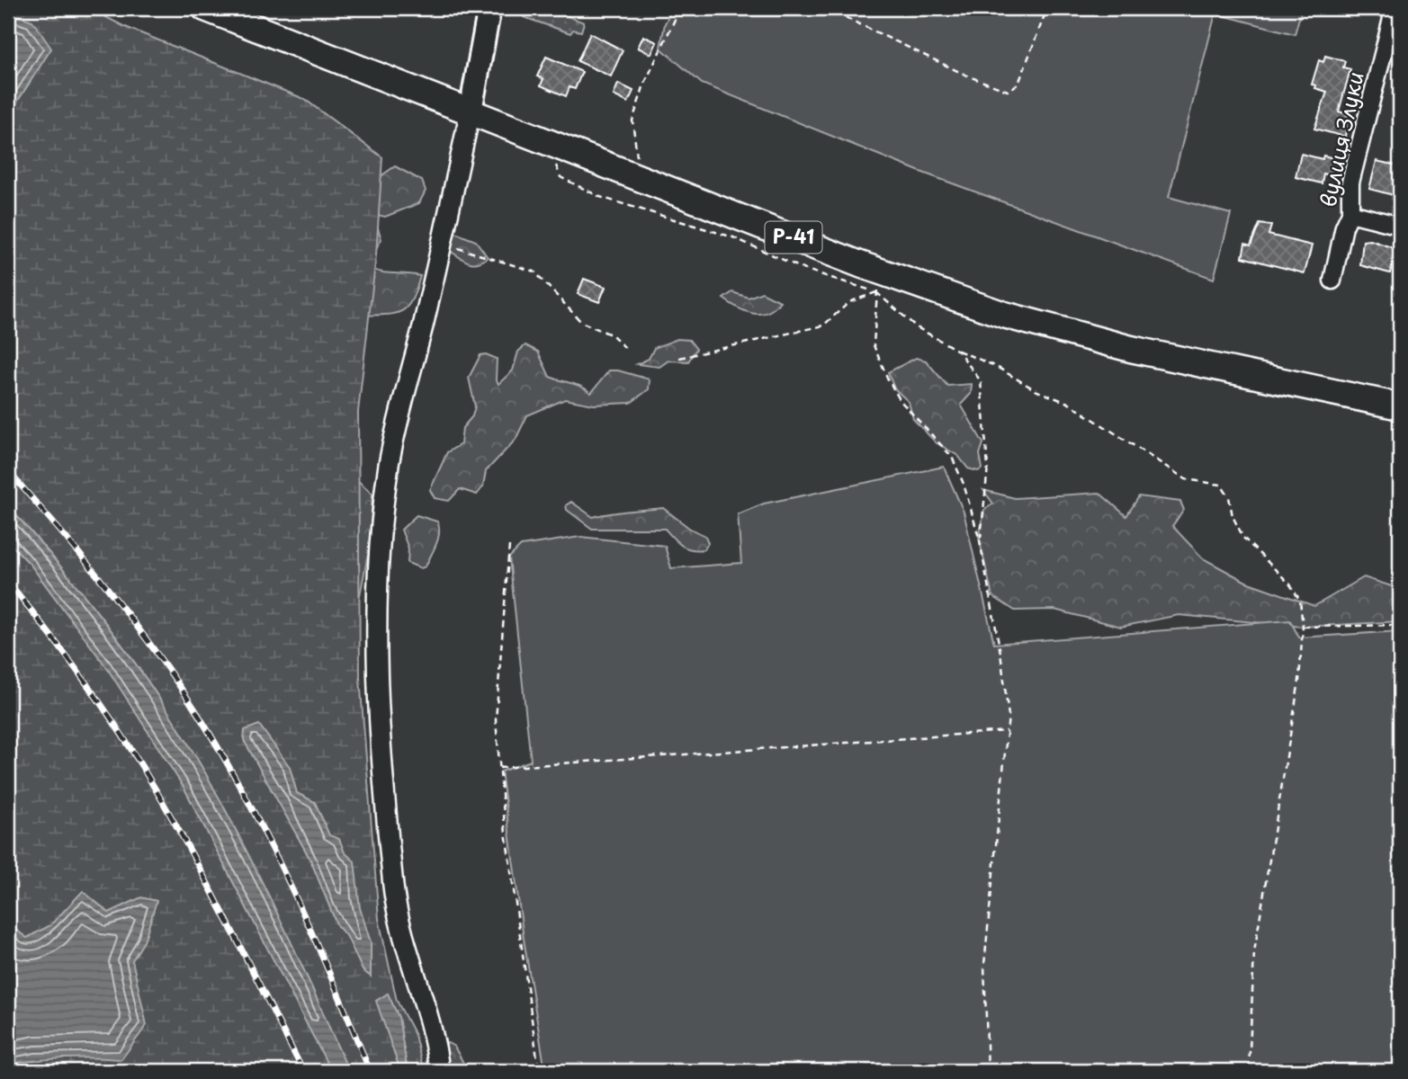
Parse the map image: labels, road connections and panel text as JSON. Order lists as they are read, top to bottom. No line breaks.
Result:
{"streets":{"main road":["Р-41"],"street":["вулиця Злуки"]}}
